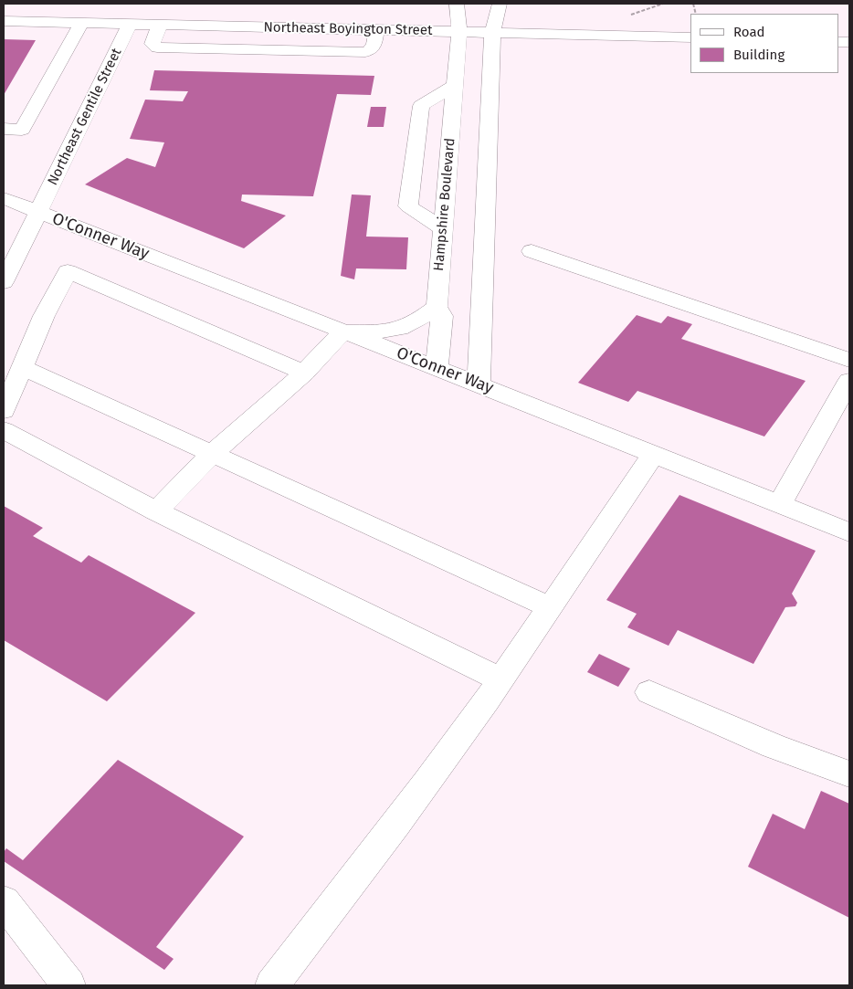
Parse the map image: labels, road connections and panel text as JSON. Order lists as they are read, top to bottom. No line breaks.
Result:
{"streets":{"street":["Northeast Boyington Street","Northeast Gentile Street","Hampshire Boulevard","O'Conner Way"]},"crossings":[["Northeast Boyington Street","Northeast Gentile Street"],["Northeast Boyington Street","Hampshire Boulevard"],["Northeast Gentile Street","O'Conner Way"],["Hampshire Boulevard","O'Conner Way"]],"legend":["Road","Building"]}
